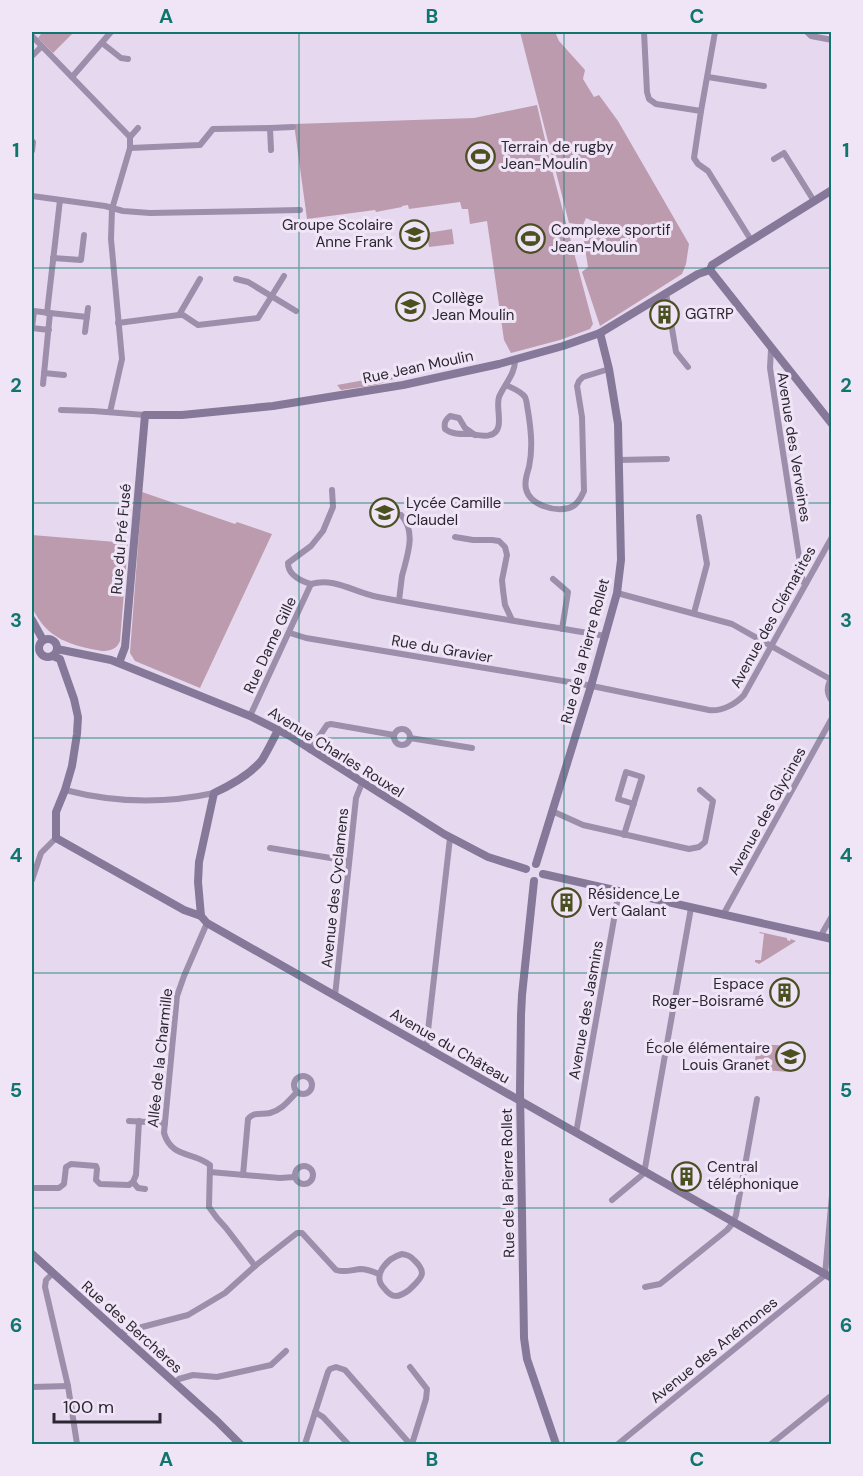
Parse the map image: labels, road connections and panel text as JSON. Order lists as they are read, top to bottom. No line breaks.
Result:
{"streets":{"street":["Rue Jean Moulin","Avenue des Verveines","Rue du Pré Fusé","Avenue des Clématites","Rue Dame Gille","Rue du Gravier","Rue de la Pierre Rollet","Avenue Charles Rouxel","Avenue des Glycines","Avenue des Cyclamens","Avenue des Jasmins","Avenue du Château","Allée de la Charmille","Rue des Berchères","Avenue des Anémones"]},"crossings":[["Rue Jean Moulin","Rue du Pré Fusé"],["Rue Jean Moulin","Rue de la Pierre Rollet"],["Avenue des Verveines","Avenue des Clématites"],["Rue du Pré Fusé","Avenue Charles Rouxel"],["Avenue des Clématites","Rue du Gravier"],["Avenue des Clématites","Rue de la Pierre Rollet"],["Rue Dame Gille","Rue du Gravier"],["Rue Dame Gille","Avenue Charles Rouxel"],["Rue du Gravier","Rue de la Pierre Rollet"],["Rue de la Pierre Rollet","Avenue Charles Rouxel"],["Rue de la Pierre Rollet","Avenue du Château"],["Avenue Charles Rouxel","Avenue des Cyclamens"],["Avenue des Cyclamens","Avenue du Château"],["Avenue des Jasmins","Avenue du Château"],["Avenue du Château","Allée de la Charmille"],["Avenue du Château","Avenue des Anémones"]],"places":{"sports":["Terrain de rugby Jean-Moulin","Complexe sportif Jean-Moulin"],"school or university":["Groupe Scolaire Anne Frank","Collège Jean Moulin","Lycée Camille Claudel","École élémentaire Louis Granet"],"building":["GGTRP","Résidence Le Vert Galant","Espace Roger-Boisramé","Central téléphonique"]},"scale_bar":"100 m","grid":{"columns":["A","B","C"],"rows":["1","2","3","4","5","6"]}}
